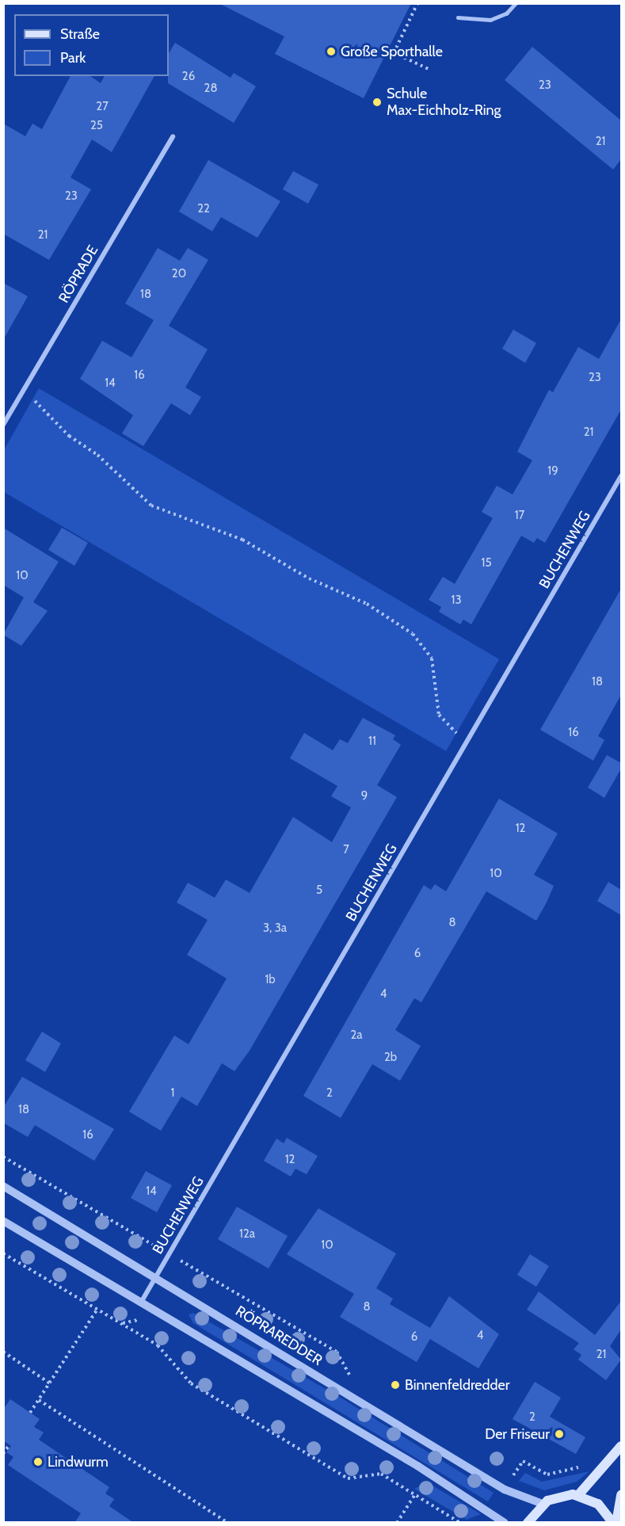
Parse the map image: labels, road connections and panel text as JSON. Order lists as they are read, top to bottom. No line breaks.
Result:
{"streets":{"street":["RÖPRADE","BUCHENWEG","RÖPRAREDDER"]},"crossings":[["BUCHENWEG","RÖPRAREDDER"]],"places":["Große Sporthalle","Schule Max-Eichholz-Ring","Binnenfeldredder","Der Friseur","Lindwurm"],"house_numbers":["26","23","28","27","25","21","23","22","21","20","18","16","23","14","21","19","17","15","10","13","18","16","11","9","12","7","10","5","8","3, 3a","6","1b","4","2a","2b","1","2","18","16","12","14","12a","10","8","4","6","21","2"],"legend":["Straße","Park"]}
